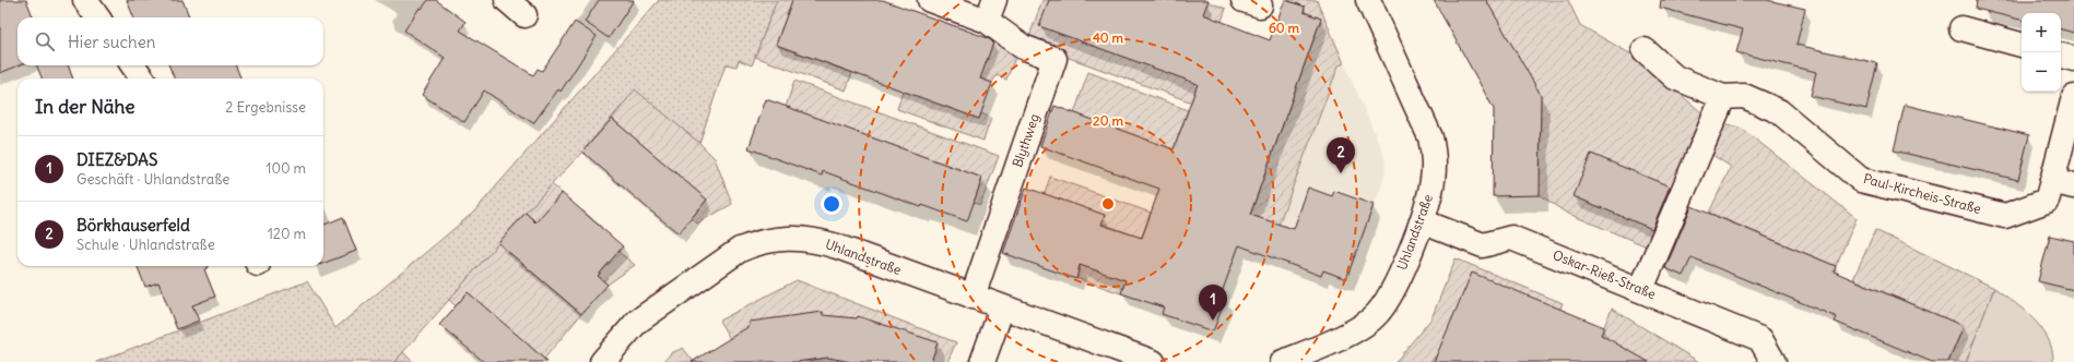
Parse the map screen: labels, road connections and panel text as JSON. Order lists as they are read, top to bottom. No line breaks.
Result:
{"streets":{"street":["Blythweg","Paul-Kircheis-Straße","Uhlandstraße","Oskar-Rieß-Straße"]},"crossings":[["Blythweg","Uhlandstraße"],["Uhlandstraße","Oskar-Rieß-Straße"]],"page":{"map_buttons":["+","−"],"search":"Hier suchen","heading":["In der Nähe","2 Ergebnisse"],"list":[{"mark":"1","name":"DIEZ&DAS","note":"Geschäft · Uhlandstraße","value":"100 m"},{"mark":"2","name":"Börkhauserfeld","note":"Schule · Uhlandstraße","value":"120 m"}],"pins":["2","1"]},"rings":["60 m","40 m","20 m"]}
